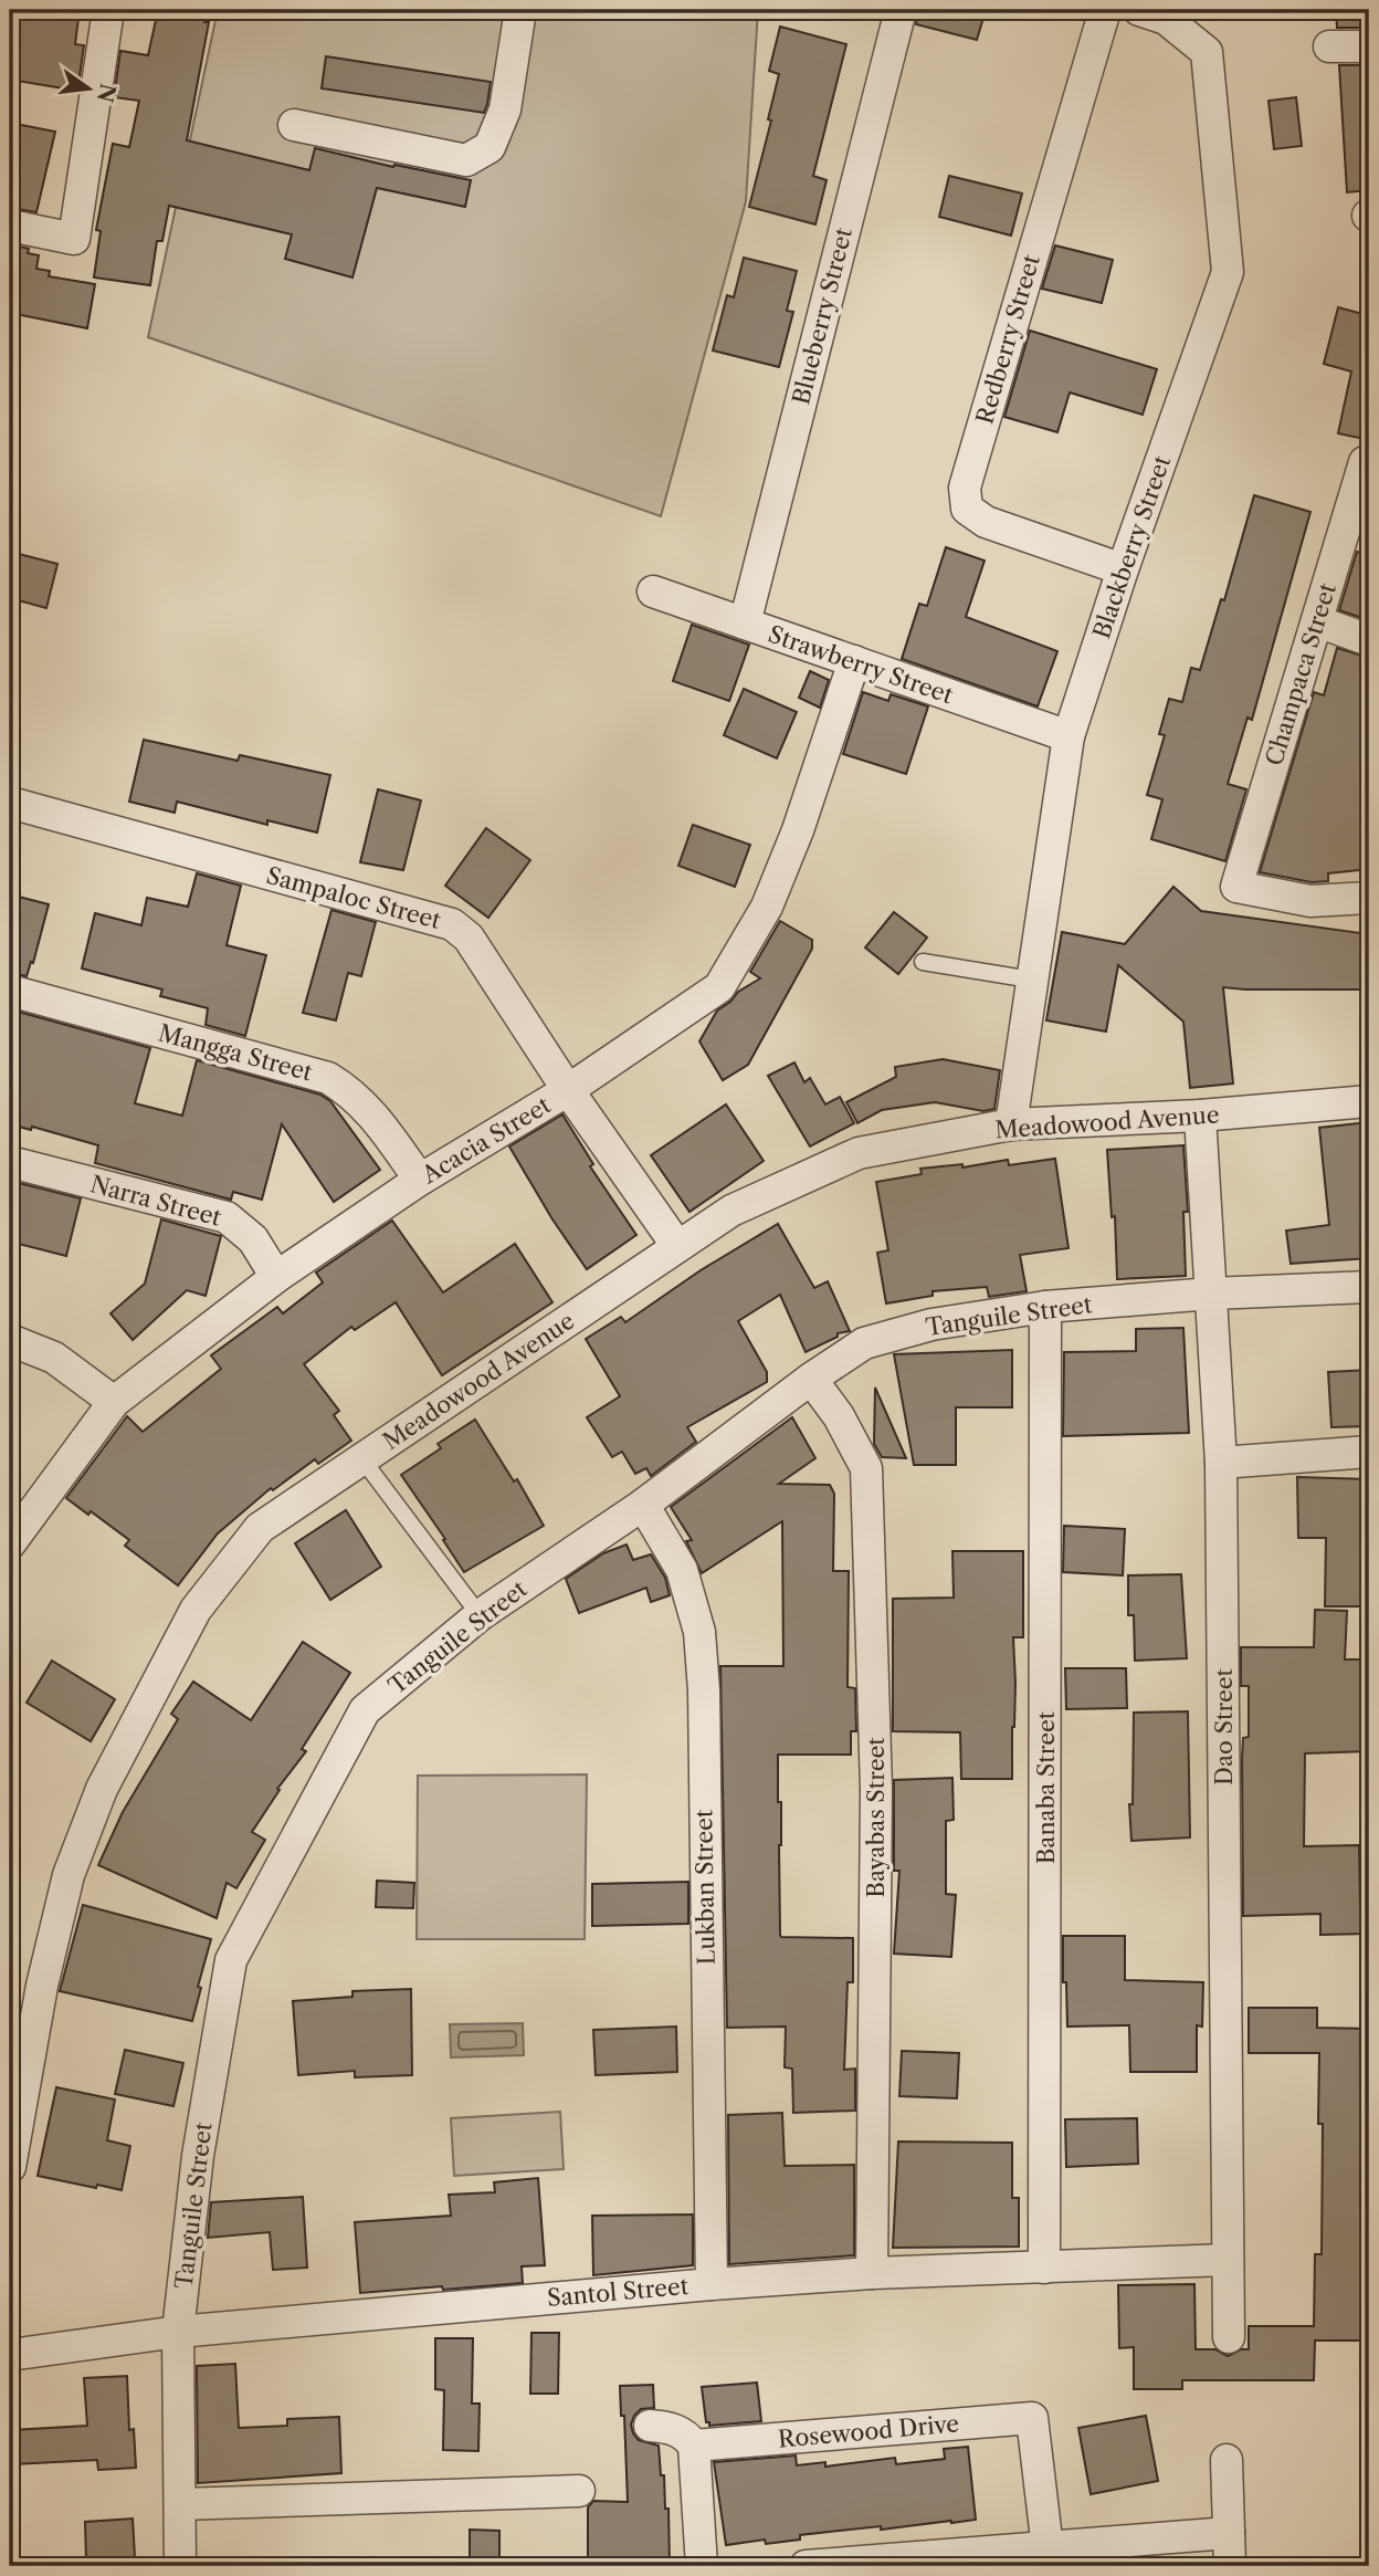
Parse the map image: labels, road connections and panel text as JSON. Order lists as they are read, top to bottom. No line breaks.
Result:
{"streets":{"street":["Blueberry Street","Redberry Street","Blackberry Street","Strawberry Street","Champaca Street","Sampaloc Street","Mangga Street","Meadowood Avenue","Acacia Street","Narra Street","Tanguile Street","Dao Street","Banaba Street","Bayabas Street","Lukban Street","Santol Street","Rosewood Drive"]},"crossings":[["Blueberry Street","Strawberry Street"],["Redberry Street","Blackberry Street"],["Blackberry Street","Strawberry Street"],["Blackberry Street","Meadowood Avenue"],["Strawberry Street","Acacia Street"],["Sampaloc Street","Meadowood Avenue"],["Sampaloc Street","Acacia Street"],["Mangga Street","Acacia Street"],["Meadowood Avenue","Dao Street"],["Acacia Street","Narra Street"],["Tanguile Street","Dao Street"],["Tanguile Street","Banaba Street"],["Tanguile Street","Bayabas Street"],["Tanguile Street","Lukban Street"],["Tanguile Street","Santol Street"],["Dao Street","Santol Street"],["Banaba Street","Santol Street"],["Bayabas Street","Santol Street"],["Lukban Street","Santol Street"]],"north":"right"}
